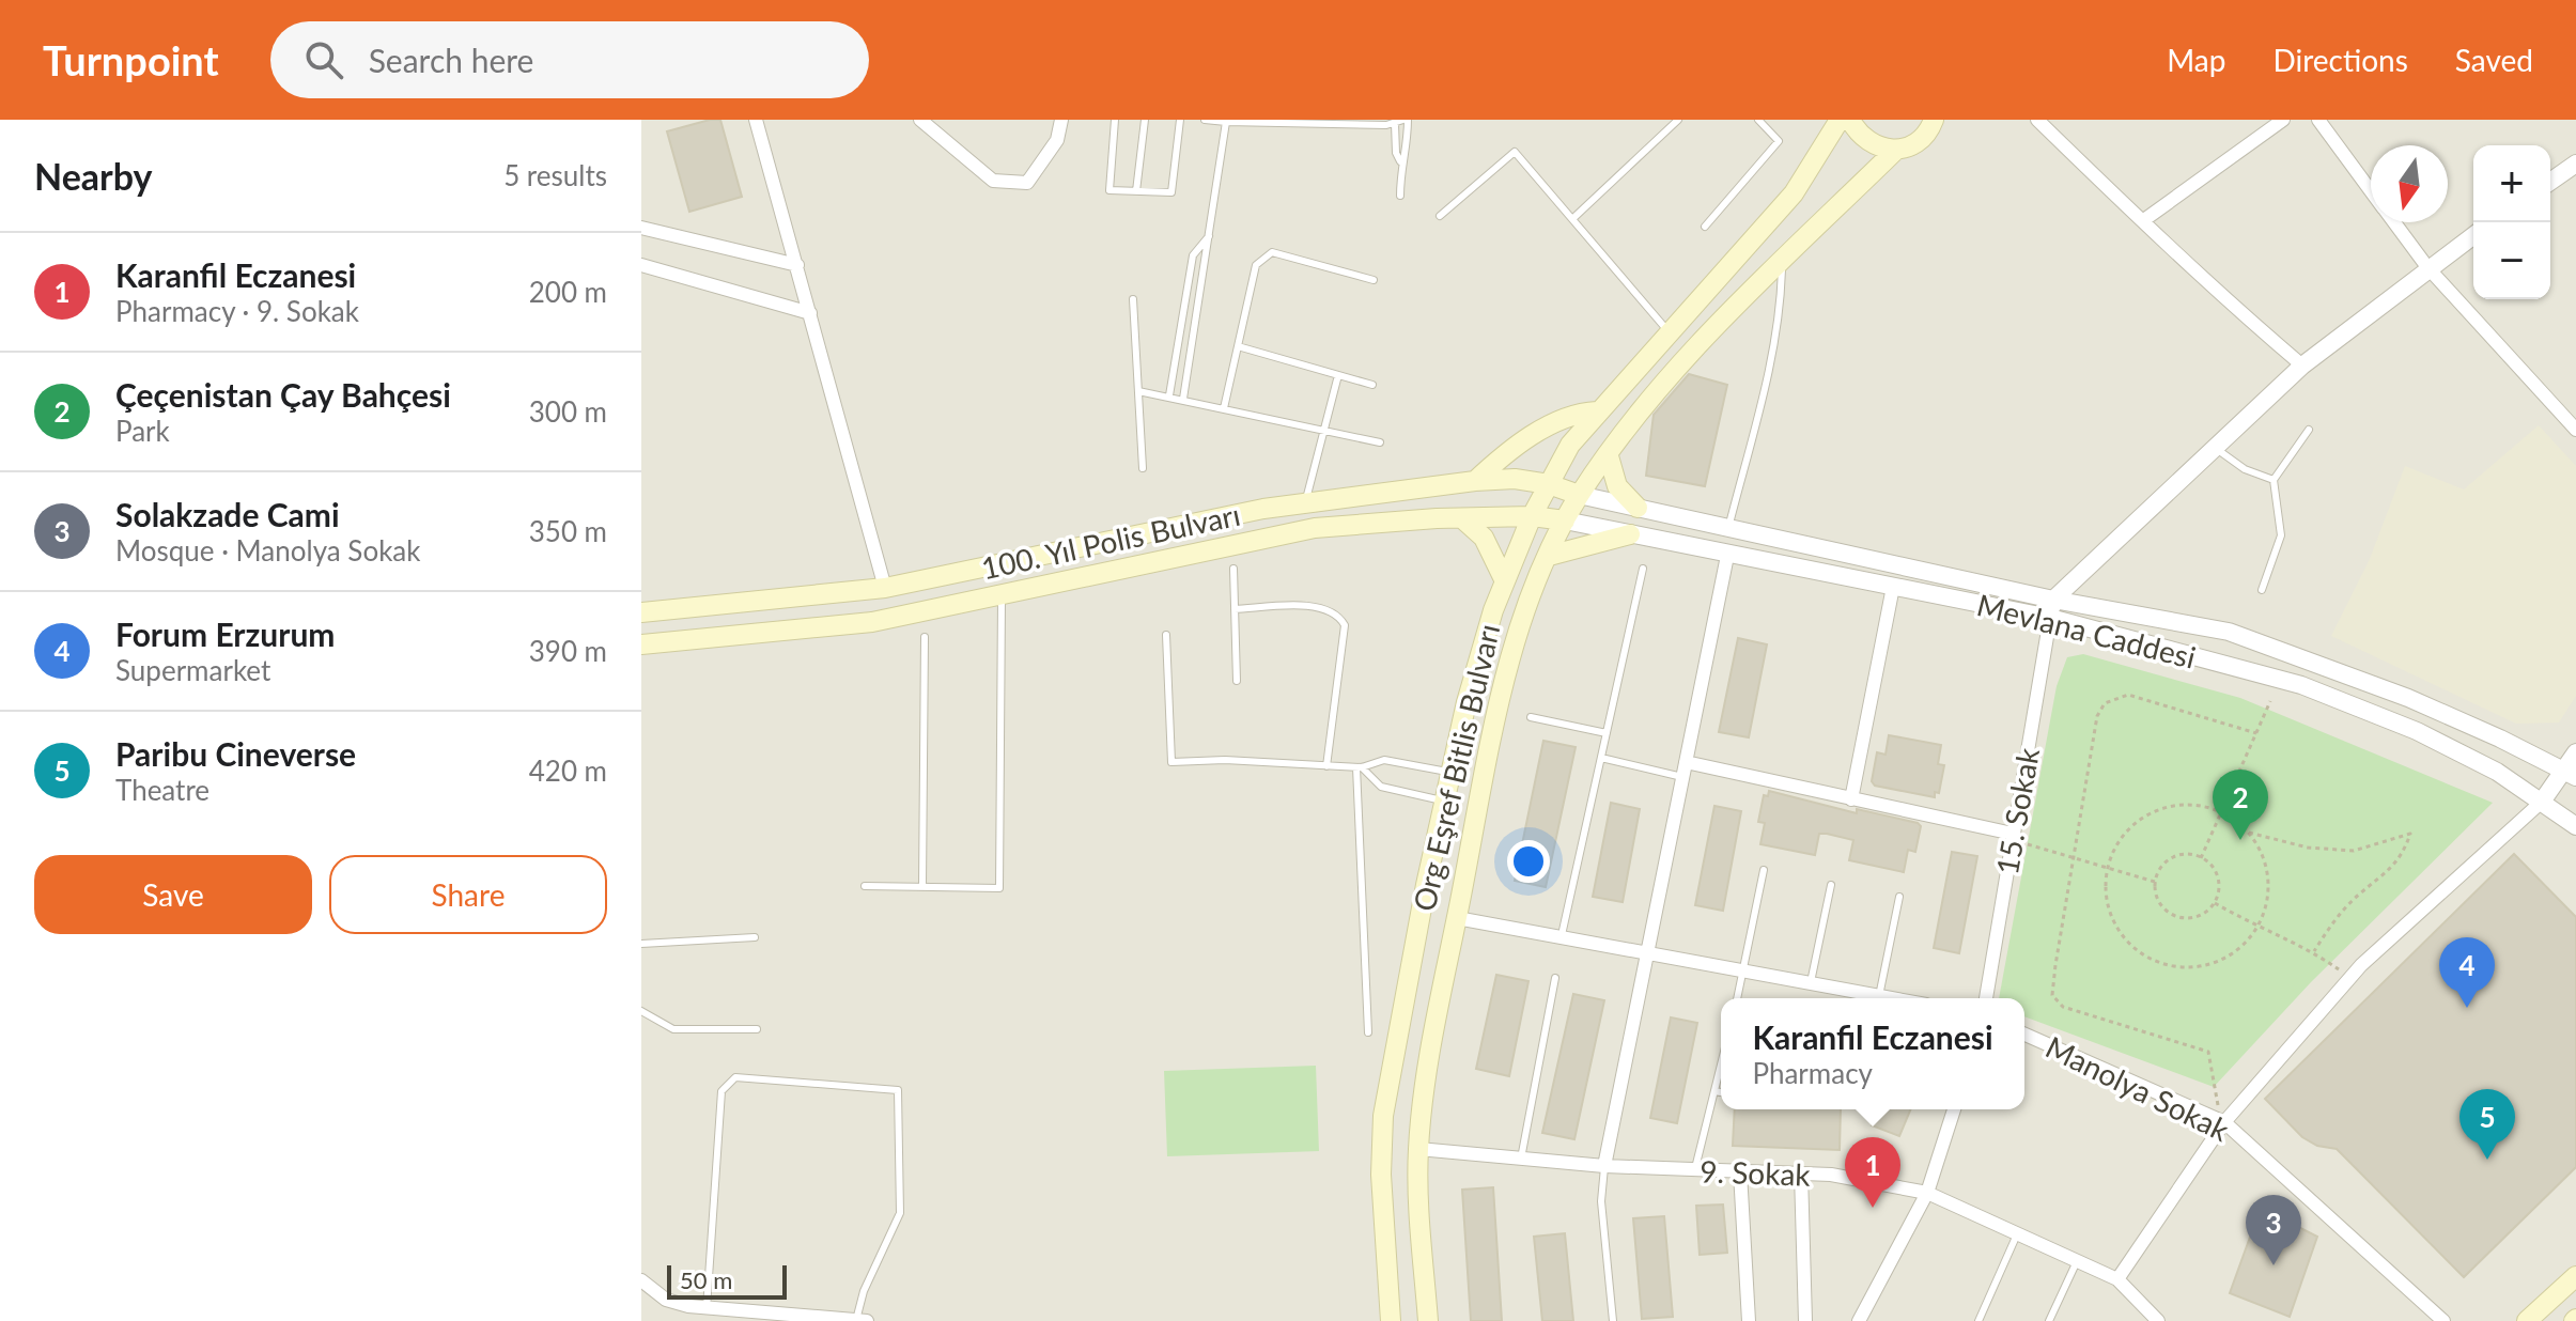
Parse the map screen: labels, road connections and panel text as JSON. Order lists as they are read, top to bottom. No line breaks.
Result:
{"streets":{"main road":["100. Yıl Polis Bulvarı","Org Eşref Bitlis Bulvarı"],"street":["Mevlana Caddesi","15. Sokak","Manolya Sokak","9. Sokak"]},"crossings":[["100. Yıl Polis Bulvarı","Mevlana Caddesi"],["100. Yıl Polis Bulvarı","Org Eşref Bitlis Bulvarı"],["Mevlana Caddesi","15. Sokak"]],"scale_bar":"50 m","north":"bottom","page":{"header":"Turnpoint","search":"Search here","nav":["Map","Directions","Saved"],"heading":["Nearby","5 results"],"map_buttons":["+","−"],"list":[{"mark":"1","name":"Karanfil Eczanesi","note":"Pharmacy · 9. Sokak","value":"200 m"},{"mark":"2","name":"Çeçenistan Çay Bahçesi","note":"Park","value":"300 m"},{"mark":"3","name":"Solakzade Cami","note":"Mosque · Manolya Sokak","value":"350 m"},{"mark":"4","name":"Forum Erzurum","note":"Supermarket","value":"390 m"},{"mark":"5","name":"Paribu Cineverse","note":"Theatre","value":"420 m"}],"pins":["2","4","5","1","3"],"buttons":["Save","Share"],"popup":["Karanfil Eczanesi","Pharmacy"],"scale":"50 m"}}
